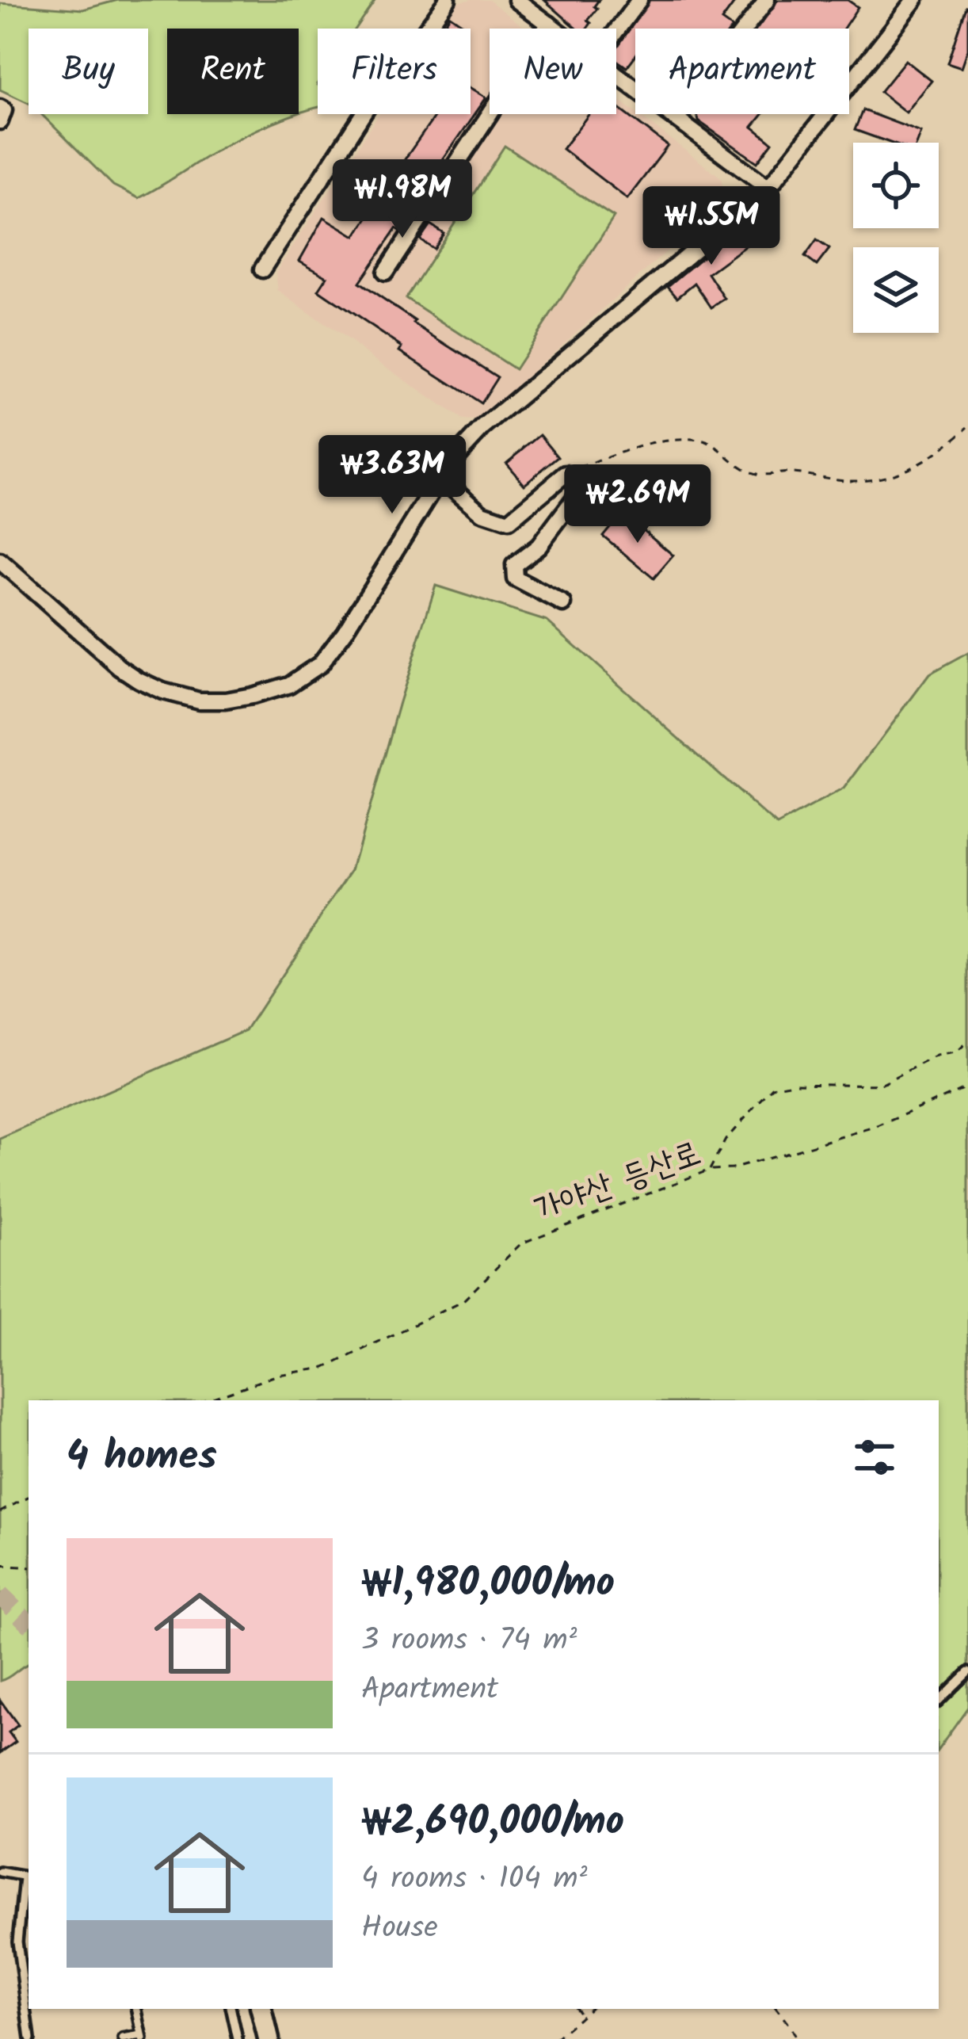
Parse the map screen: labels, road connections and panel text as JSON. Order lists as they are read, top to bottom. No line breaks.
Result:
{"streets":{"path":["가야산 등산로"]},"page":{"chip":["Buy","Rent","Filters","New","Apartment"],"price":["₩1.98M","₩1.55M","₩3.63M","₩2.69M"],"heading":"4 homes","list":[{"name":"₩1,980,000/mo","note":"3 rooms · 74 m² · Apartment"},{"name":"₩2,690,000/mo","note":"4 rooms · 104 m² · House"}]}}
